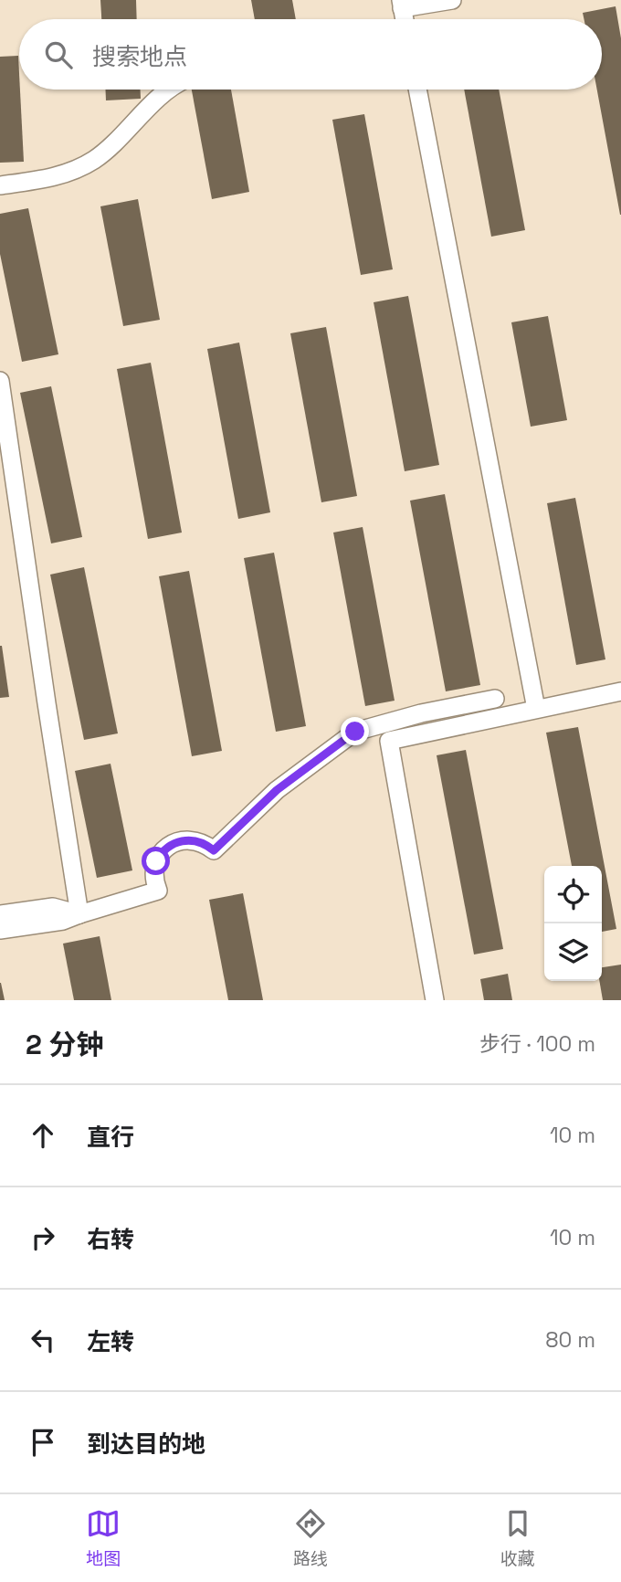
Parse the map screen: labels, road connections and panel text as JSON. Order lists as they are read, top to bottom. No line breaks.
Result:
{"page":{"search":"搜索地点","heading":["2 分钟","步行 · 100 m"],"list":[["直行","10 m"],["右转","10 m"],["左转","80 m"],"到达目的地"],"nav":["地图","路线","收藏"]}}
